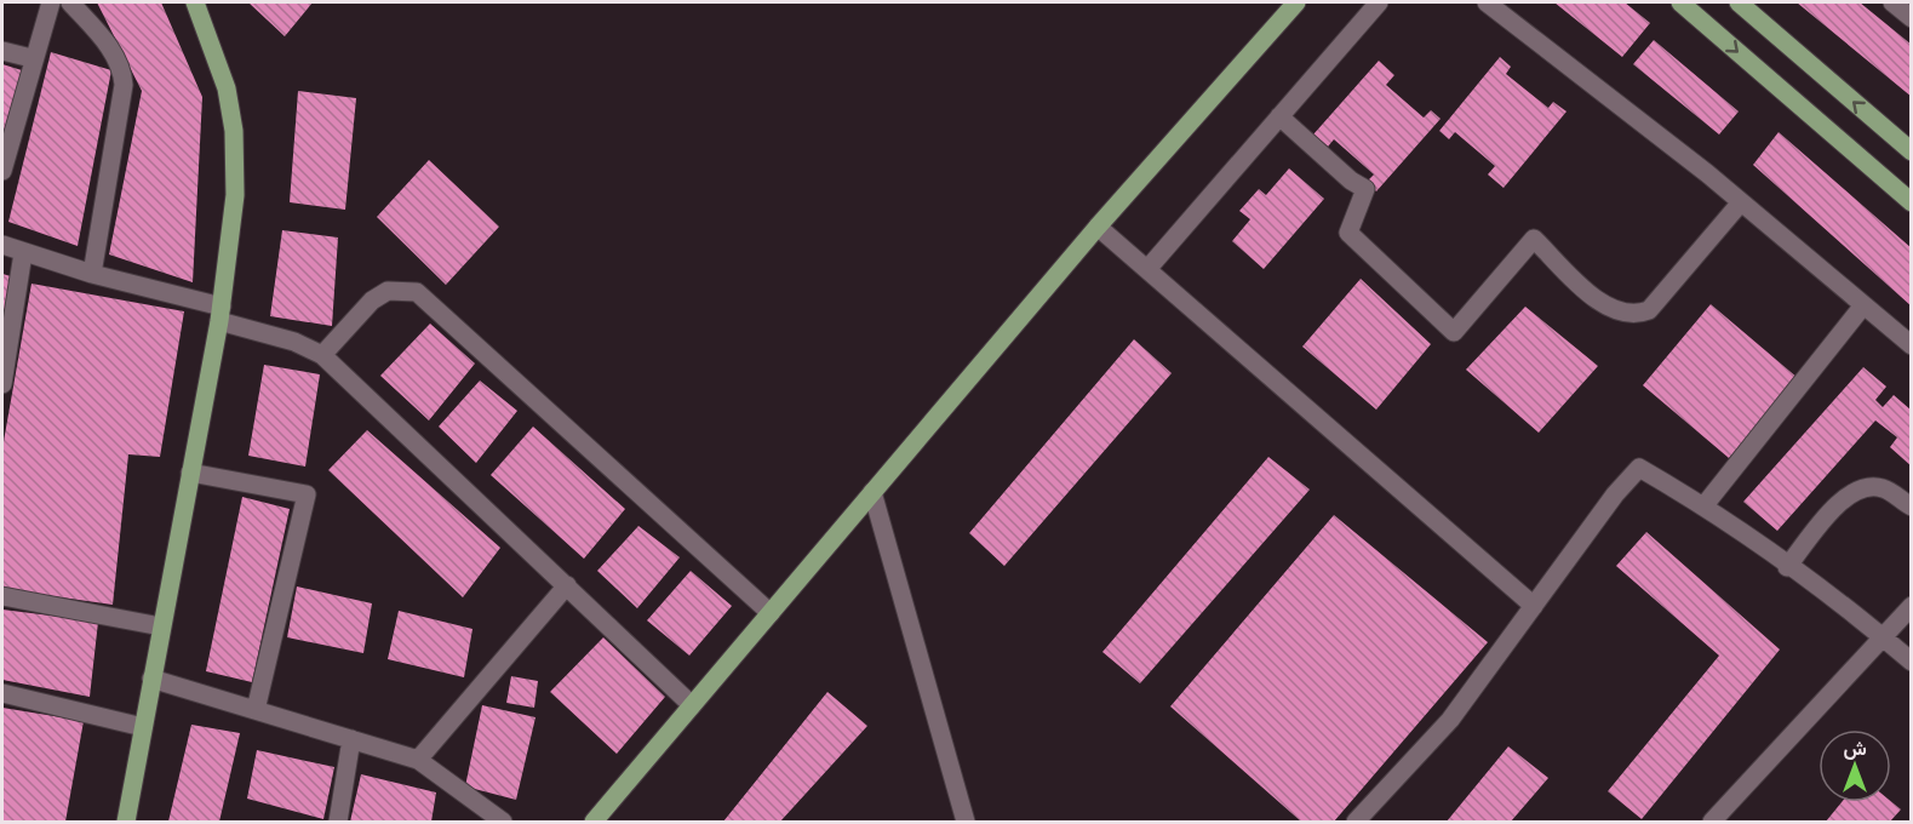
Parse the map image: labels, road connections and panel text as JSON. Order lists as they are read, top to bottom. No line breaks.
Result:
{"north":"top"}
